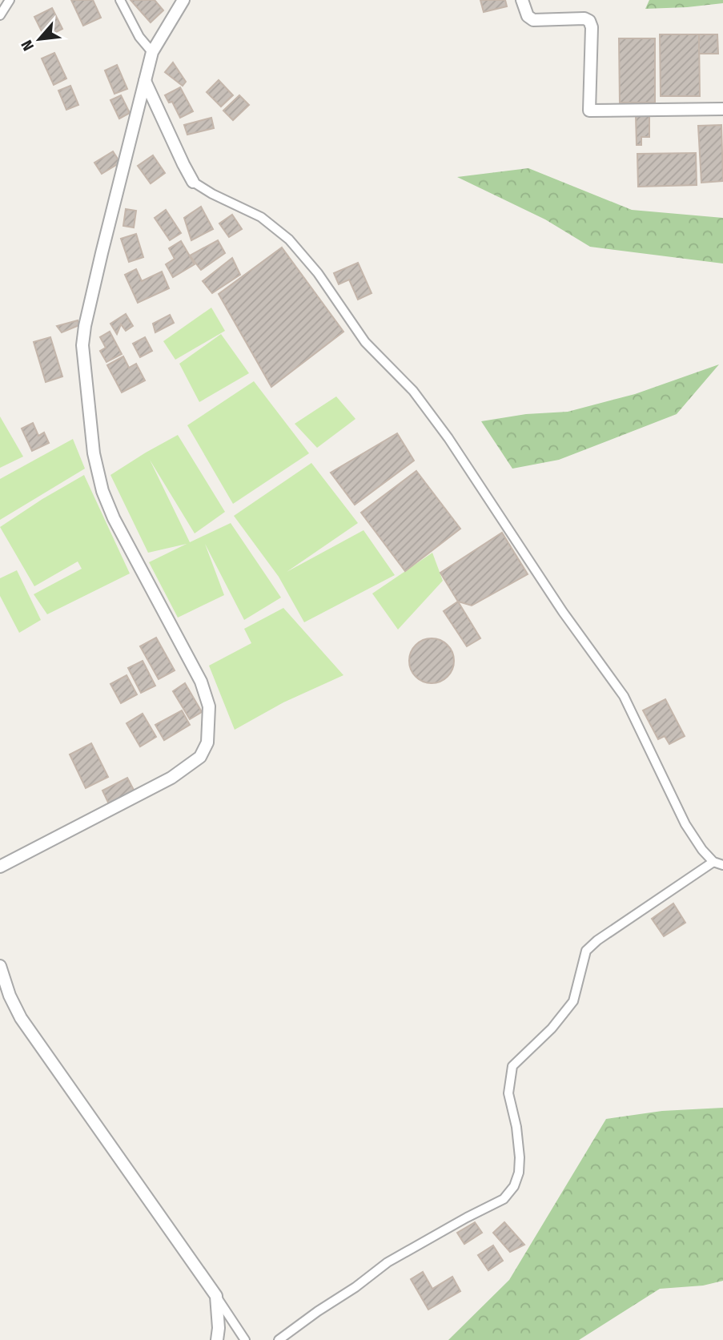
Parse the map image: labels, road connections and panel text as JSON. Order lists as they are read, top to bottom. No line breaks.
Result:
{"north":"bottom left"}
